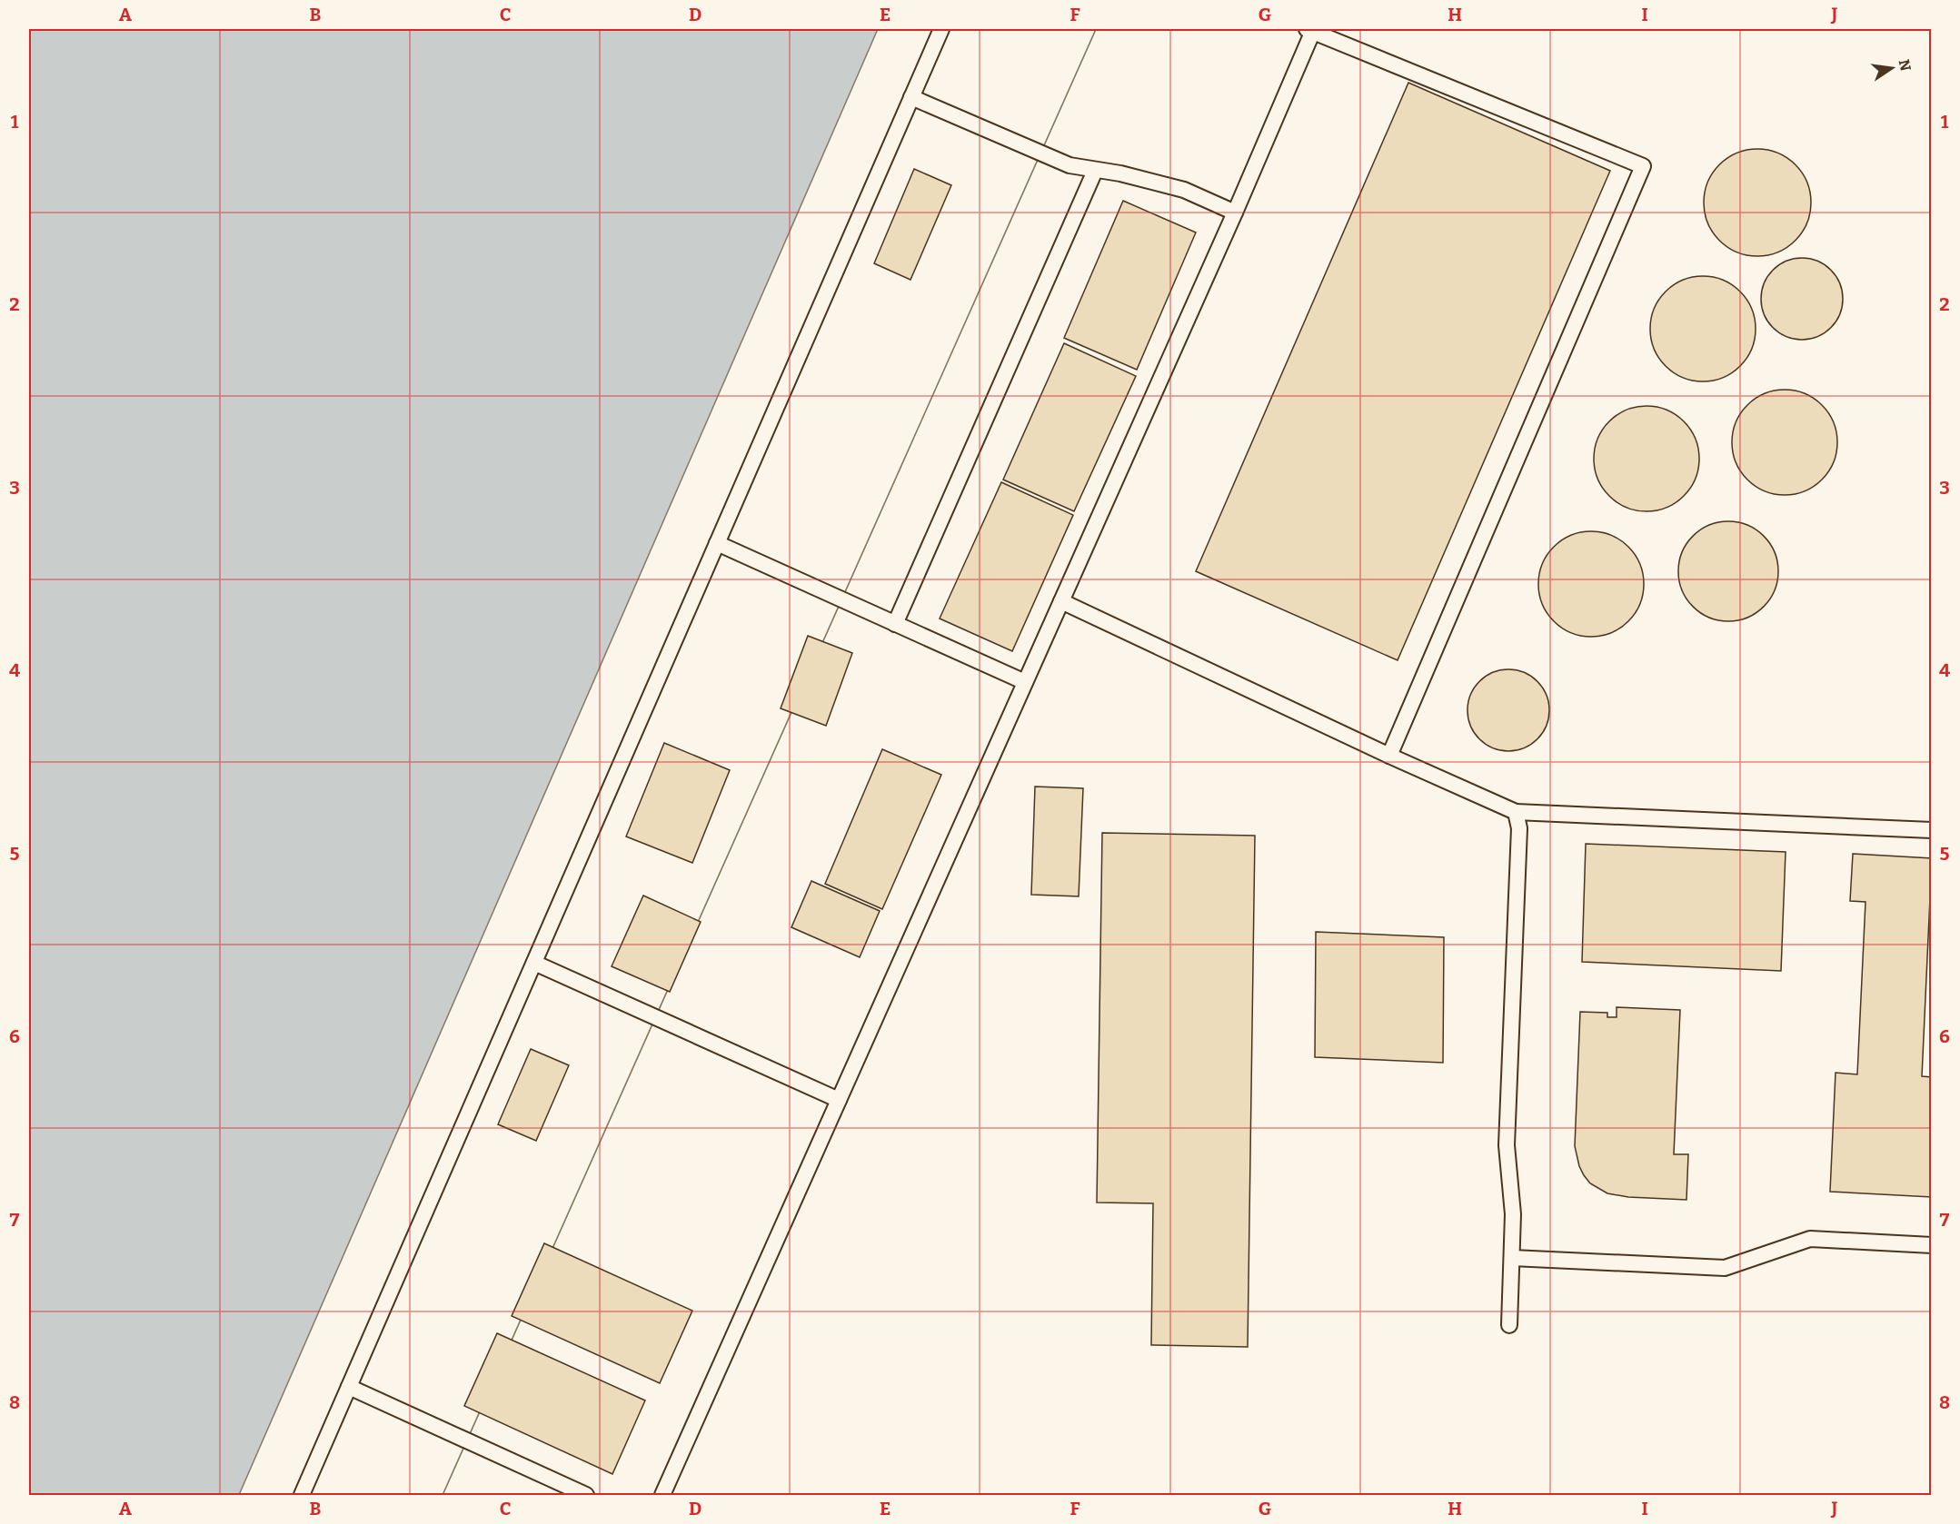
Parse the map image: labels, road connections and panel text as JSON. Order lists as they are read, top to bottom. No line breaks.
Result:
{"north":"right","grid":{"columns":["A","B","C","D","E","F","G","H","I","J"],"rows":["1","2","3","4","5","6","7","8"]}}
